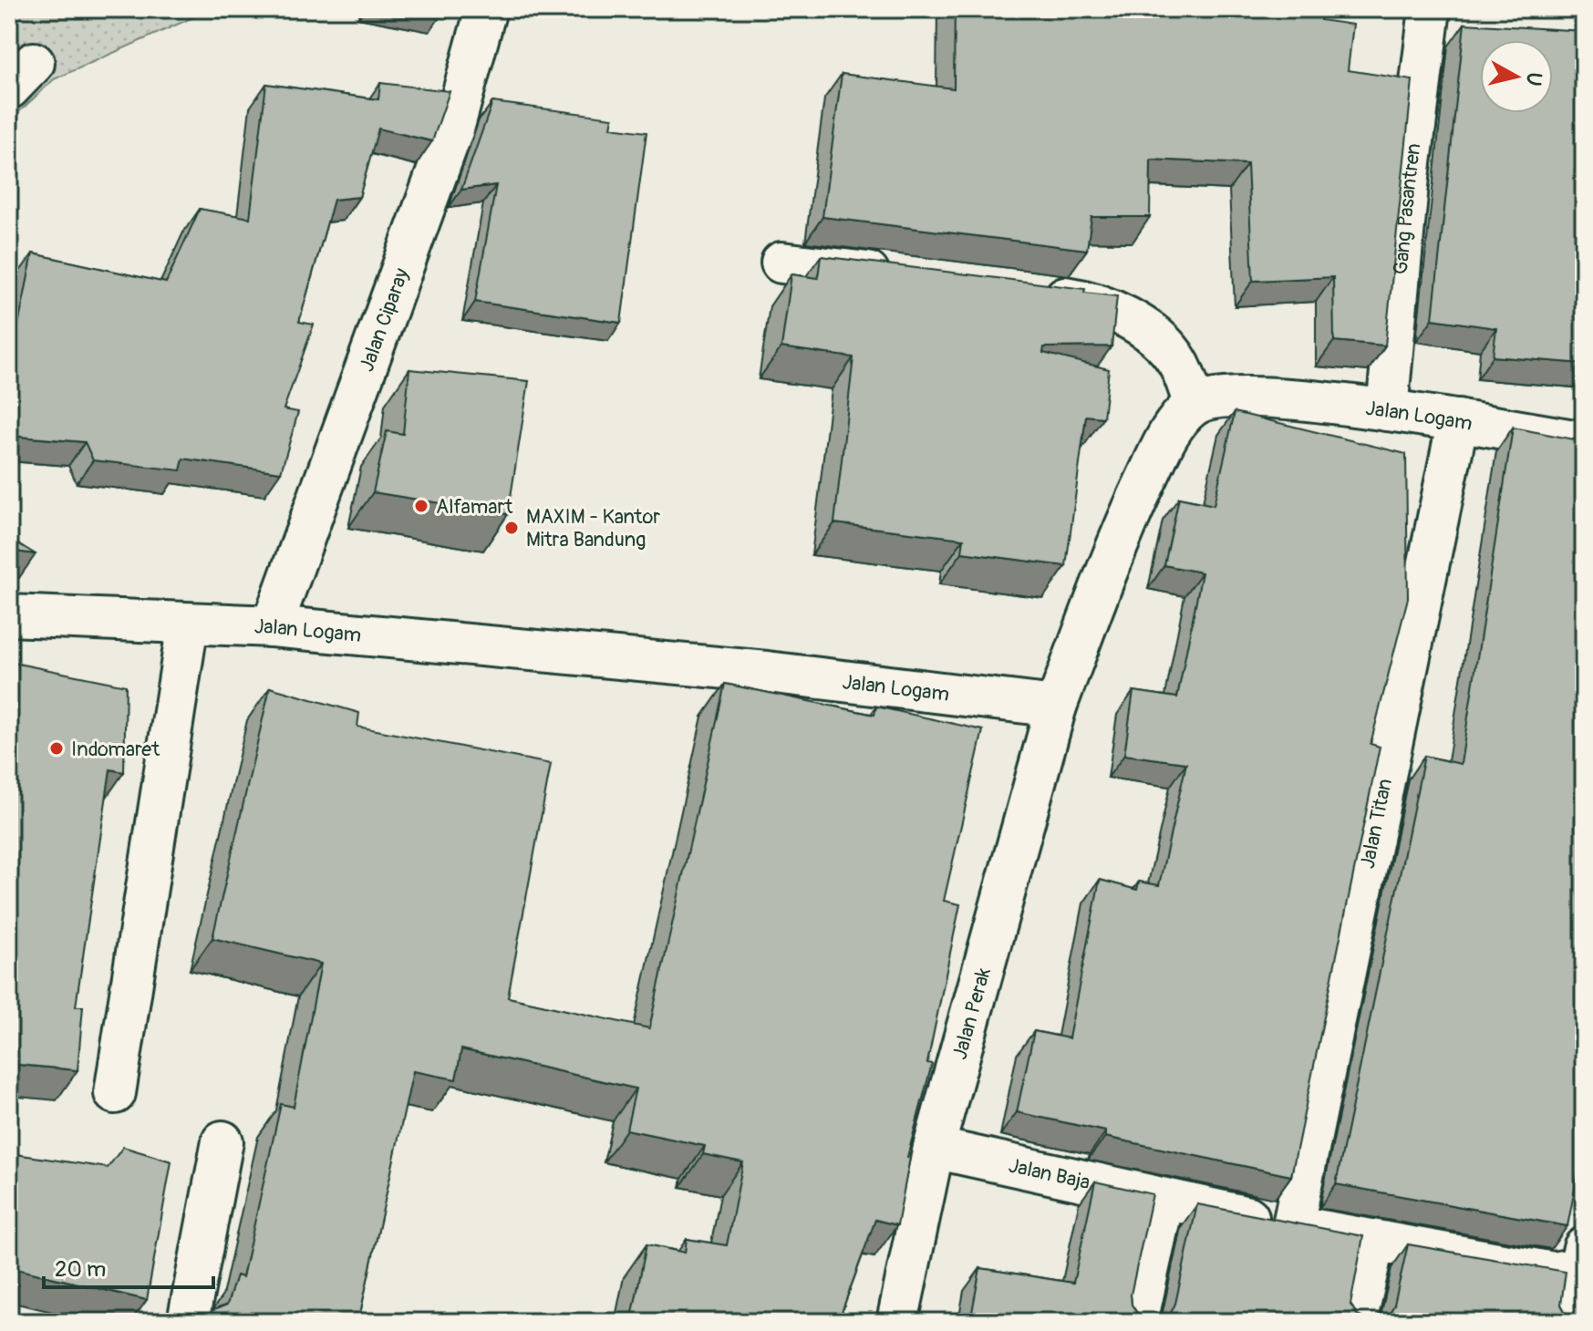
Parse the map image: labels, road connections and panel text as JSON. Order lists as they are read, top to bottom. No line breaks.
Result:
{"streets":{"street":["Gang Pasantren","Jalan Ciparay","Jalan Logam","Jalan Titan","Jalan Perak","Jalan Baja"]},"crossings":[["Gang Pasantren","Jalan Logam"],["Jalan Ciparay","Jalan Logam"],["Jalan Logam","Jalan Titan"],["Jalan Logam","Jalan Perak"],["Jalan Titan","Jalan Baja"],["Jalan Perak","Jalan Baja"]],"places":["Alfamart","MAXIM - Kantor Mitra Bandung","Indomaret"],"scale_bar":"20 m","north":"right"}
